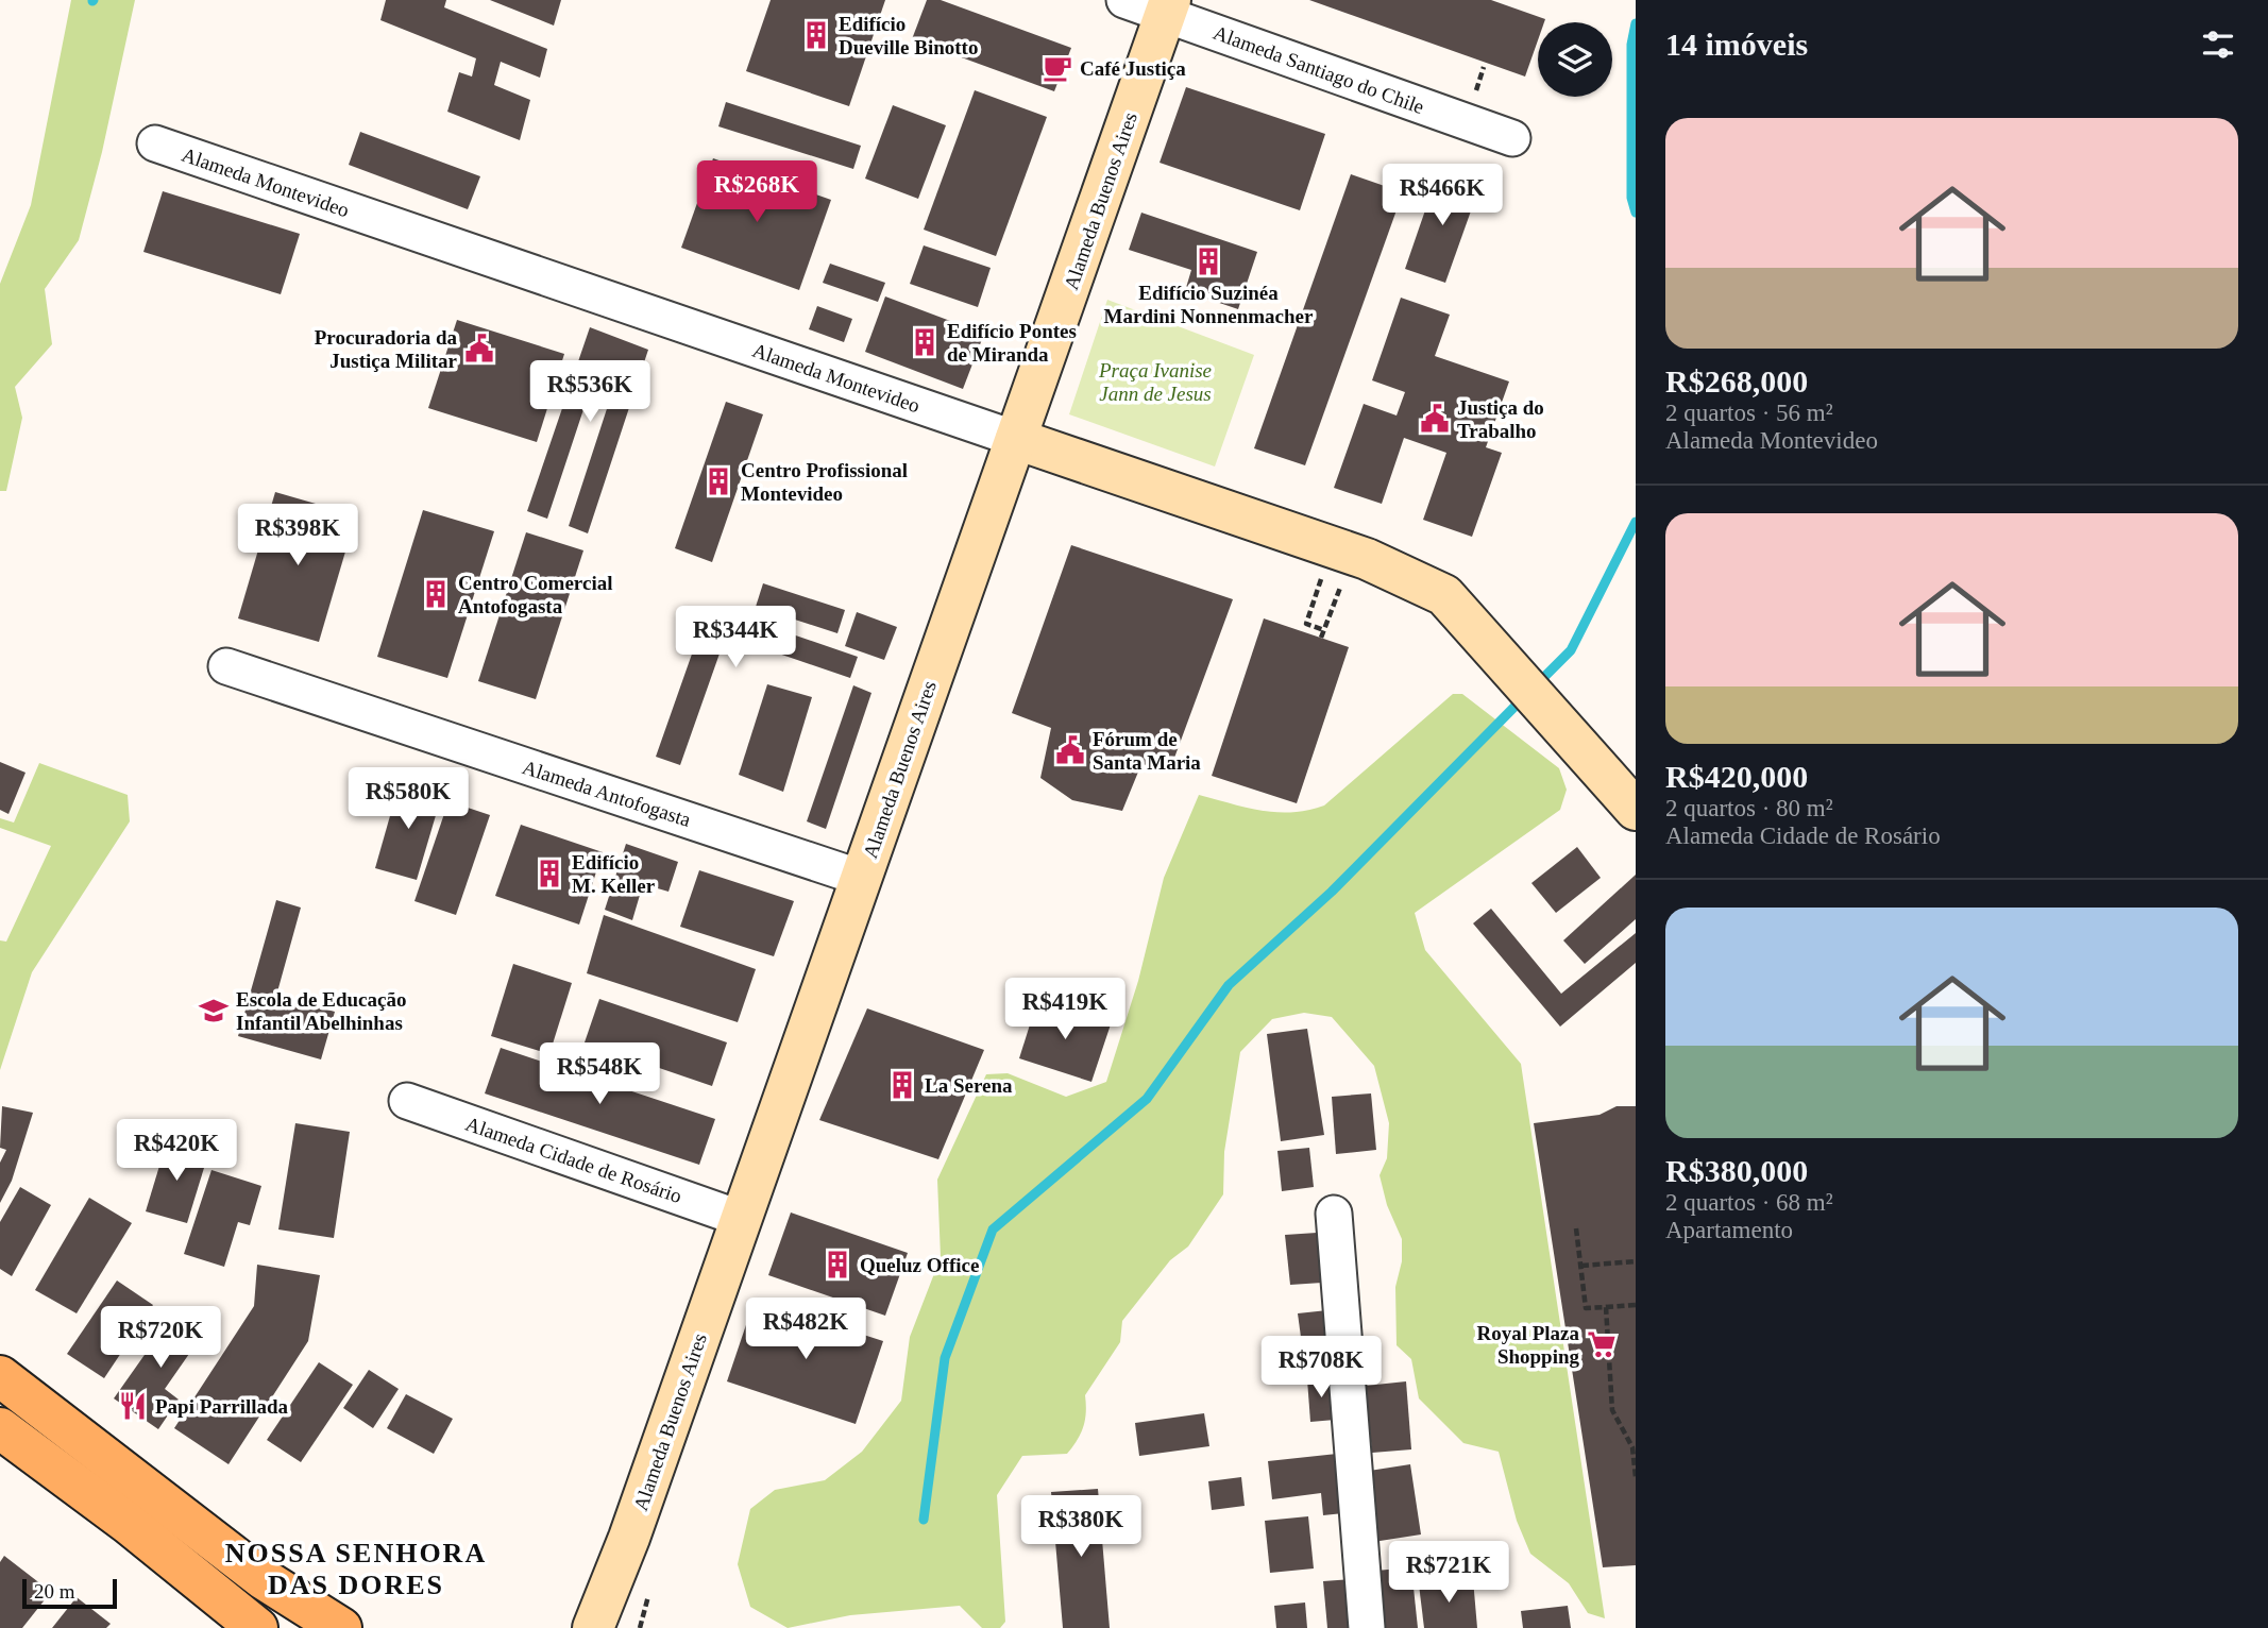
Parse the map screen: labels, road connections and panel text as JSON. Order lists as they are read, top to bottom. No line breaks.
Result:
{"streets":{"street":["Alameda Santiago do Chile","Alameda Montevideo","Alameda Buenos Aires","Alameda Antofogasta","Alameda Cidade de Rosário"]},"crossings":[["Alameda Santiago do Chile","Alameda Buenos Aires"],["Alameda Montevideo","Alameda Buenos Aires"],["Alameda Buenos Aires","Alameda Antofogasta"],["Alameda Buenos Aires","Alameda Cidade de Rosário"]],"districts":["NOSSA SENHORA DAS DORES"],"parks":["Praça Ivanise Jann de Jesus"],"places":{"building":["Edifício Dueville Binotto","Edifício Suzinéa Mardini Nonnenmacher","Edifício Pontes de Miranda","Centro Profissional Montevideo","Centro Comercial Antofogasta","Edifício M. Keller","La Serena","Queluz Office"],"cafe":["Café Justiça"],"public building":["Procuradoria da Justiça Militar","Justiça do Trabalho","Fórum de Santa Maria"],"school or university":["Escola de Educação Infantil Abelhinhas"],"supermarket":["Royal Plaza Shopping"],"restaurant":["Papi Parrillada"]},"scale_bar":"20 m","page":{"heading":"14 imóveis","list":[{"name":"R$268,000","note":"2 quartos · 56 m² · Alameda Montevideo"},{"name":"R$420,000","note":"2 quartos · 80 m² · Alameda Cidade de Rosário"},{"name":"R$380,000","note":"2 quartos · 68 m² · Apartamento"}],"price":["R$268K","R$466K","R$536K","R$398K","R$344K","R$580K","R$419K","R$548K","R$420K","R$482K","R$720K","R$708K","R$380K","R$721K"],"scale":"20 m"}}
